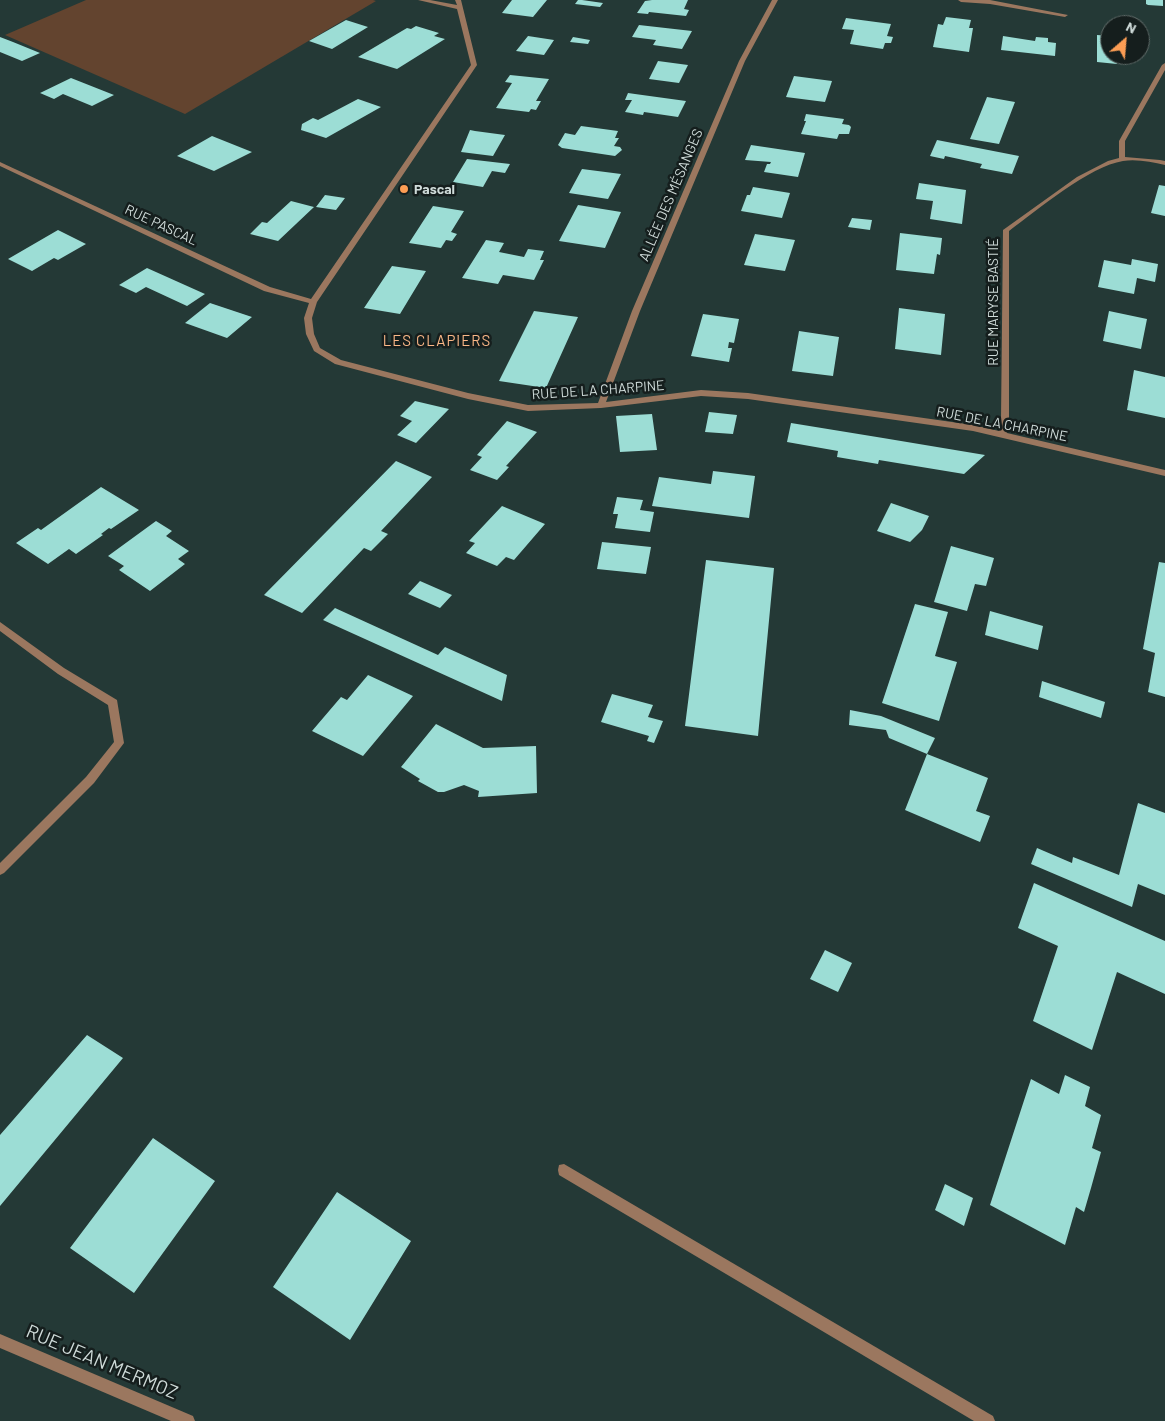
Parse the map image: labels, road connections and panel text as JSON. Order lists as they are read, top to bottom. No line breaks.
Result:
{"streets":{"street":["ALLÉE DES MÉSANGES","RUE PASCAL","RUE MARYSE BASTIÉ","RUE DE LA CHARPINE","RUE JEAN MERMOZ"]},"crossings":[["ALLÉE DES MÉSANGES","RUE DE LA CHARPINE"],["RUE PASCAL","RUE DE LA CHARPINE"],["RUE MARYSE BASTIÉ","RUE DE LA CHARPINE"]],"districts":["LES CLAPIERS"],"places":["Pascal"],"north":"top right"}
